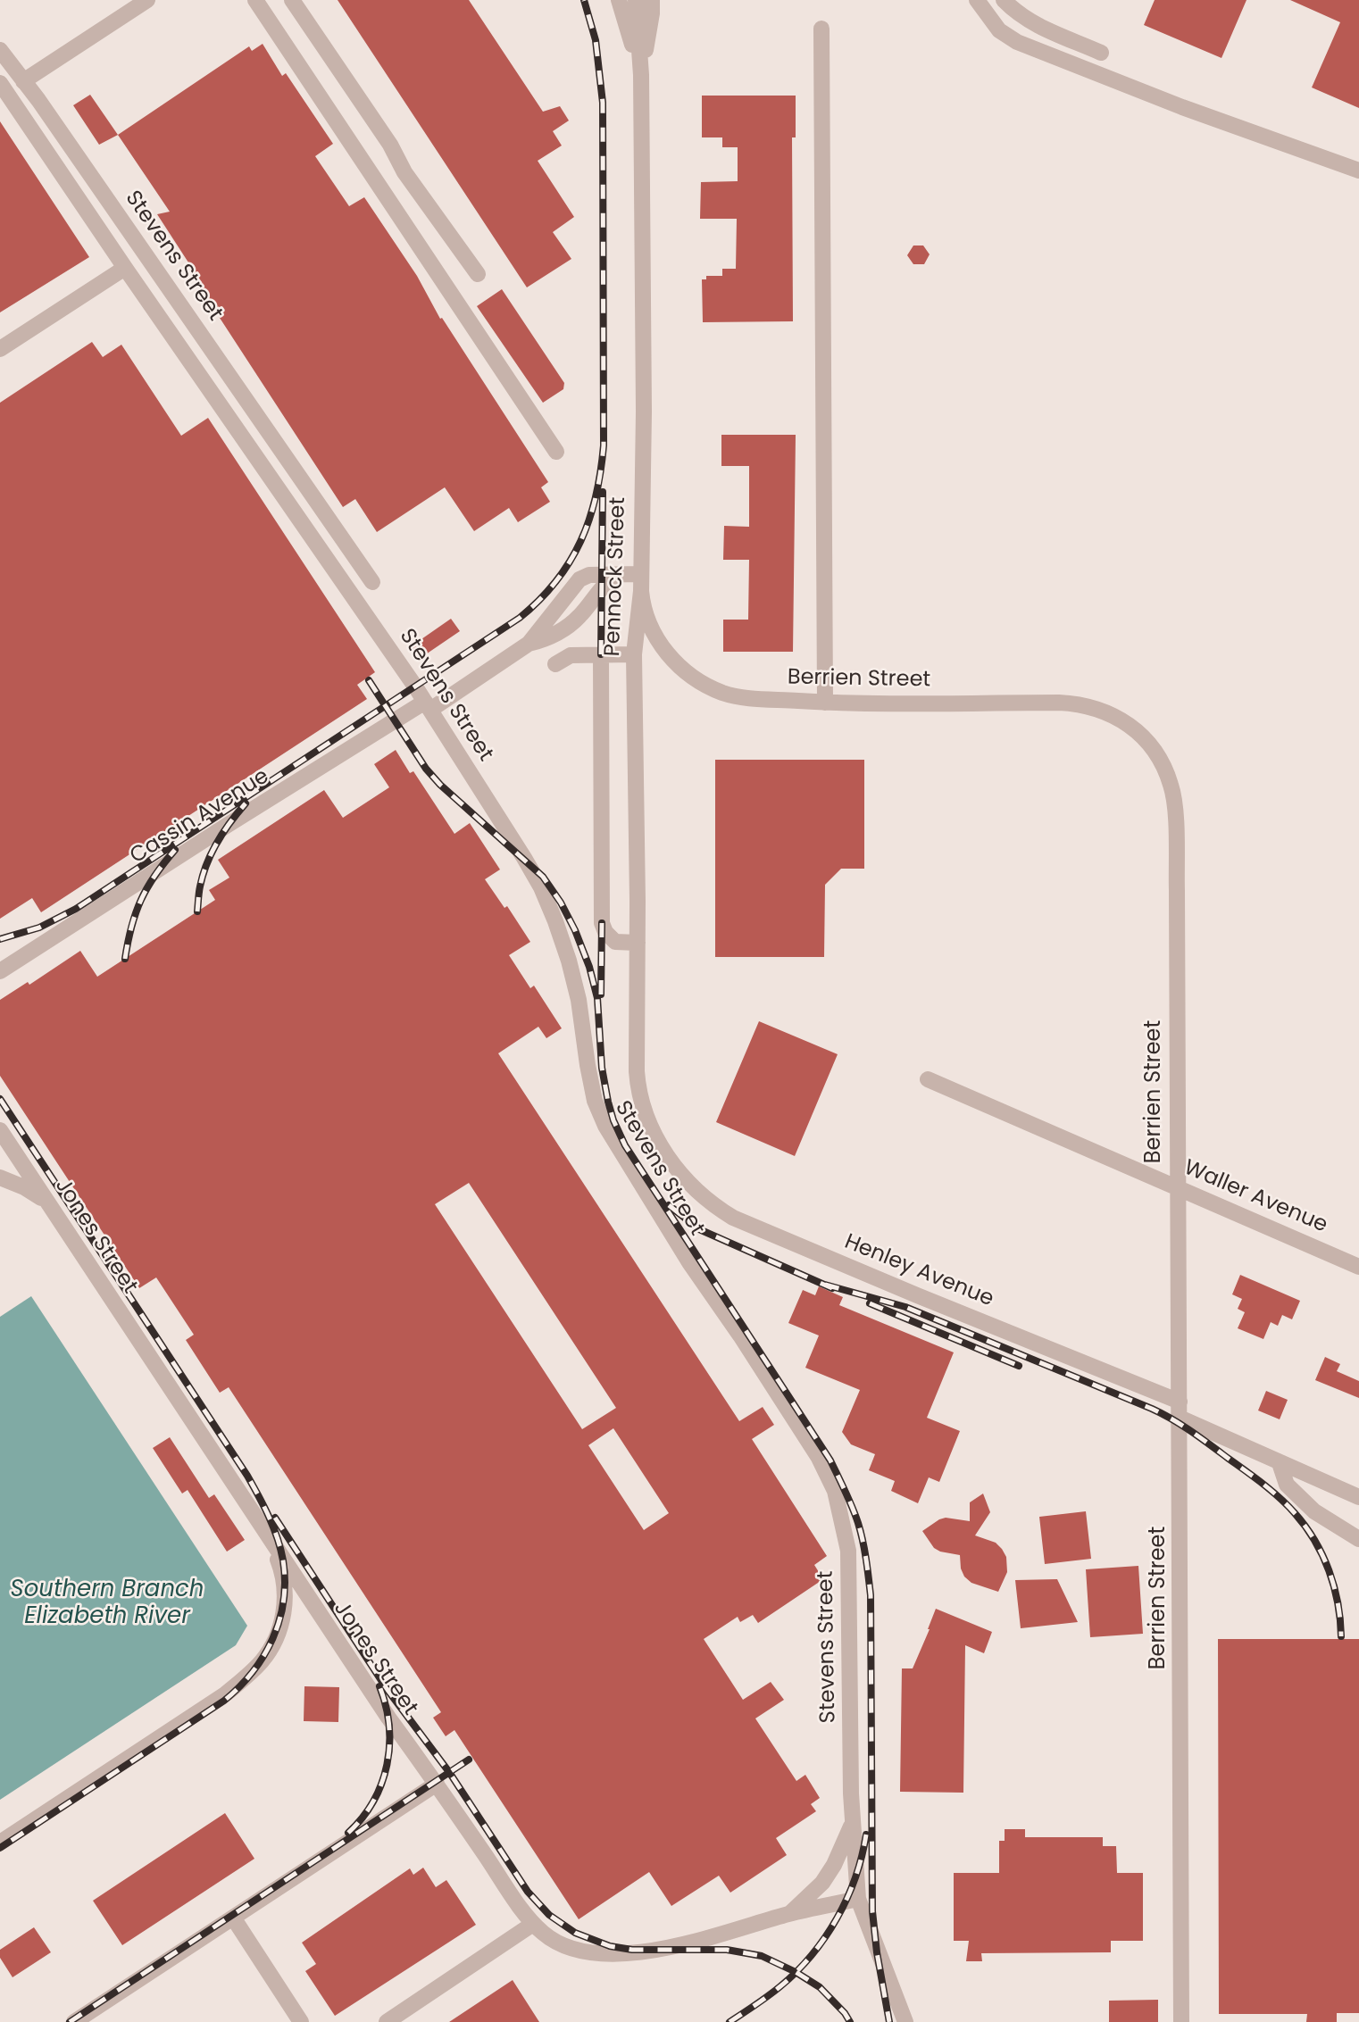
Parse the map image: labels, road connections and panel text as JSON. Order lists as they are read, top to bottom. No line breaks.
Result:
{"streets":{"street":["Stevens Street","Pennock Street","Berrien Street","Cassin Avenue","Waller Avenue","Jones Street","Henley Avenue"]},"crossings":[["Stevens Street","Cassin Avenue"],["Stevens Street","Jones Street"],["Pennock Street","Berrien Street"],["Pennock Street","Henley Avenue"],["Berrien Street","Waller Avenue"],["Berrien Street","Henley Avenue"]],"water":["Southern Branch Elizabeth River"]}
